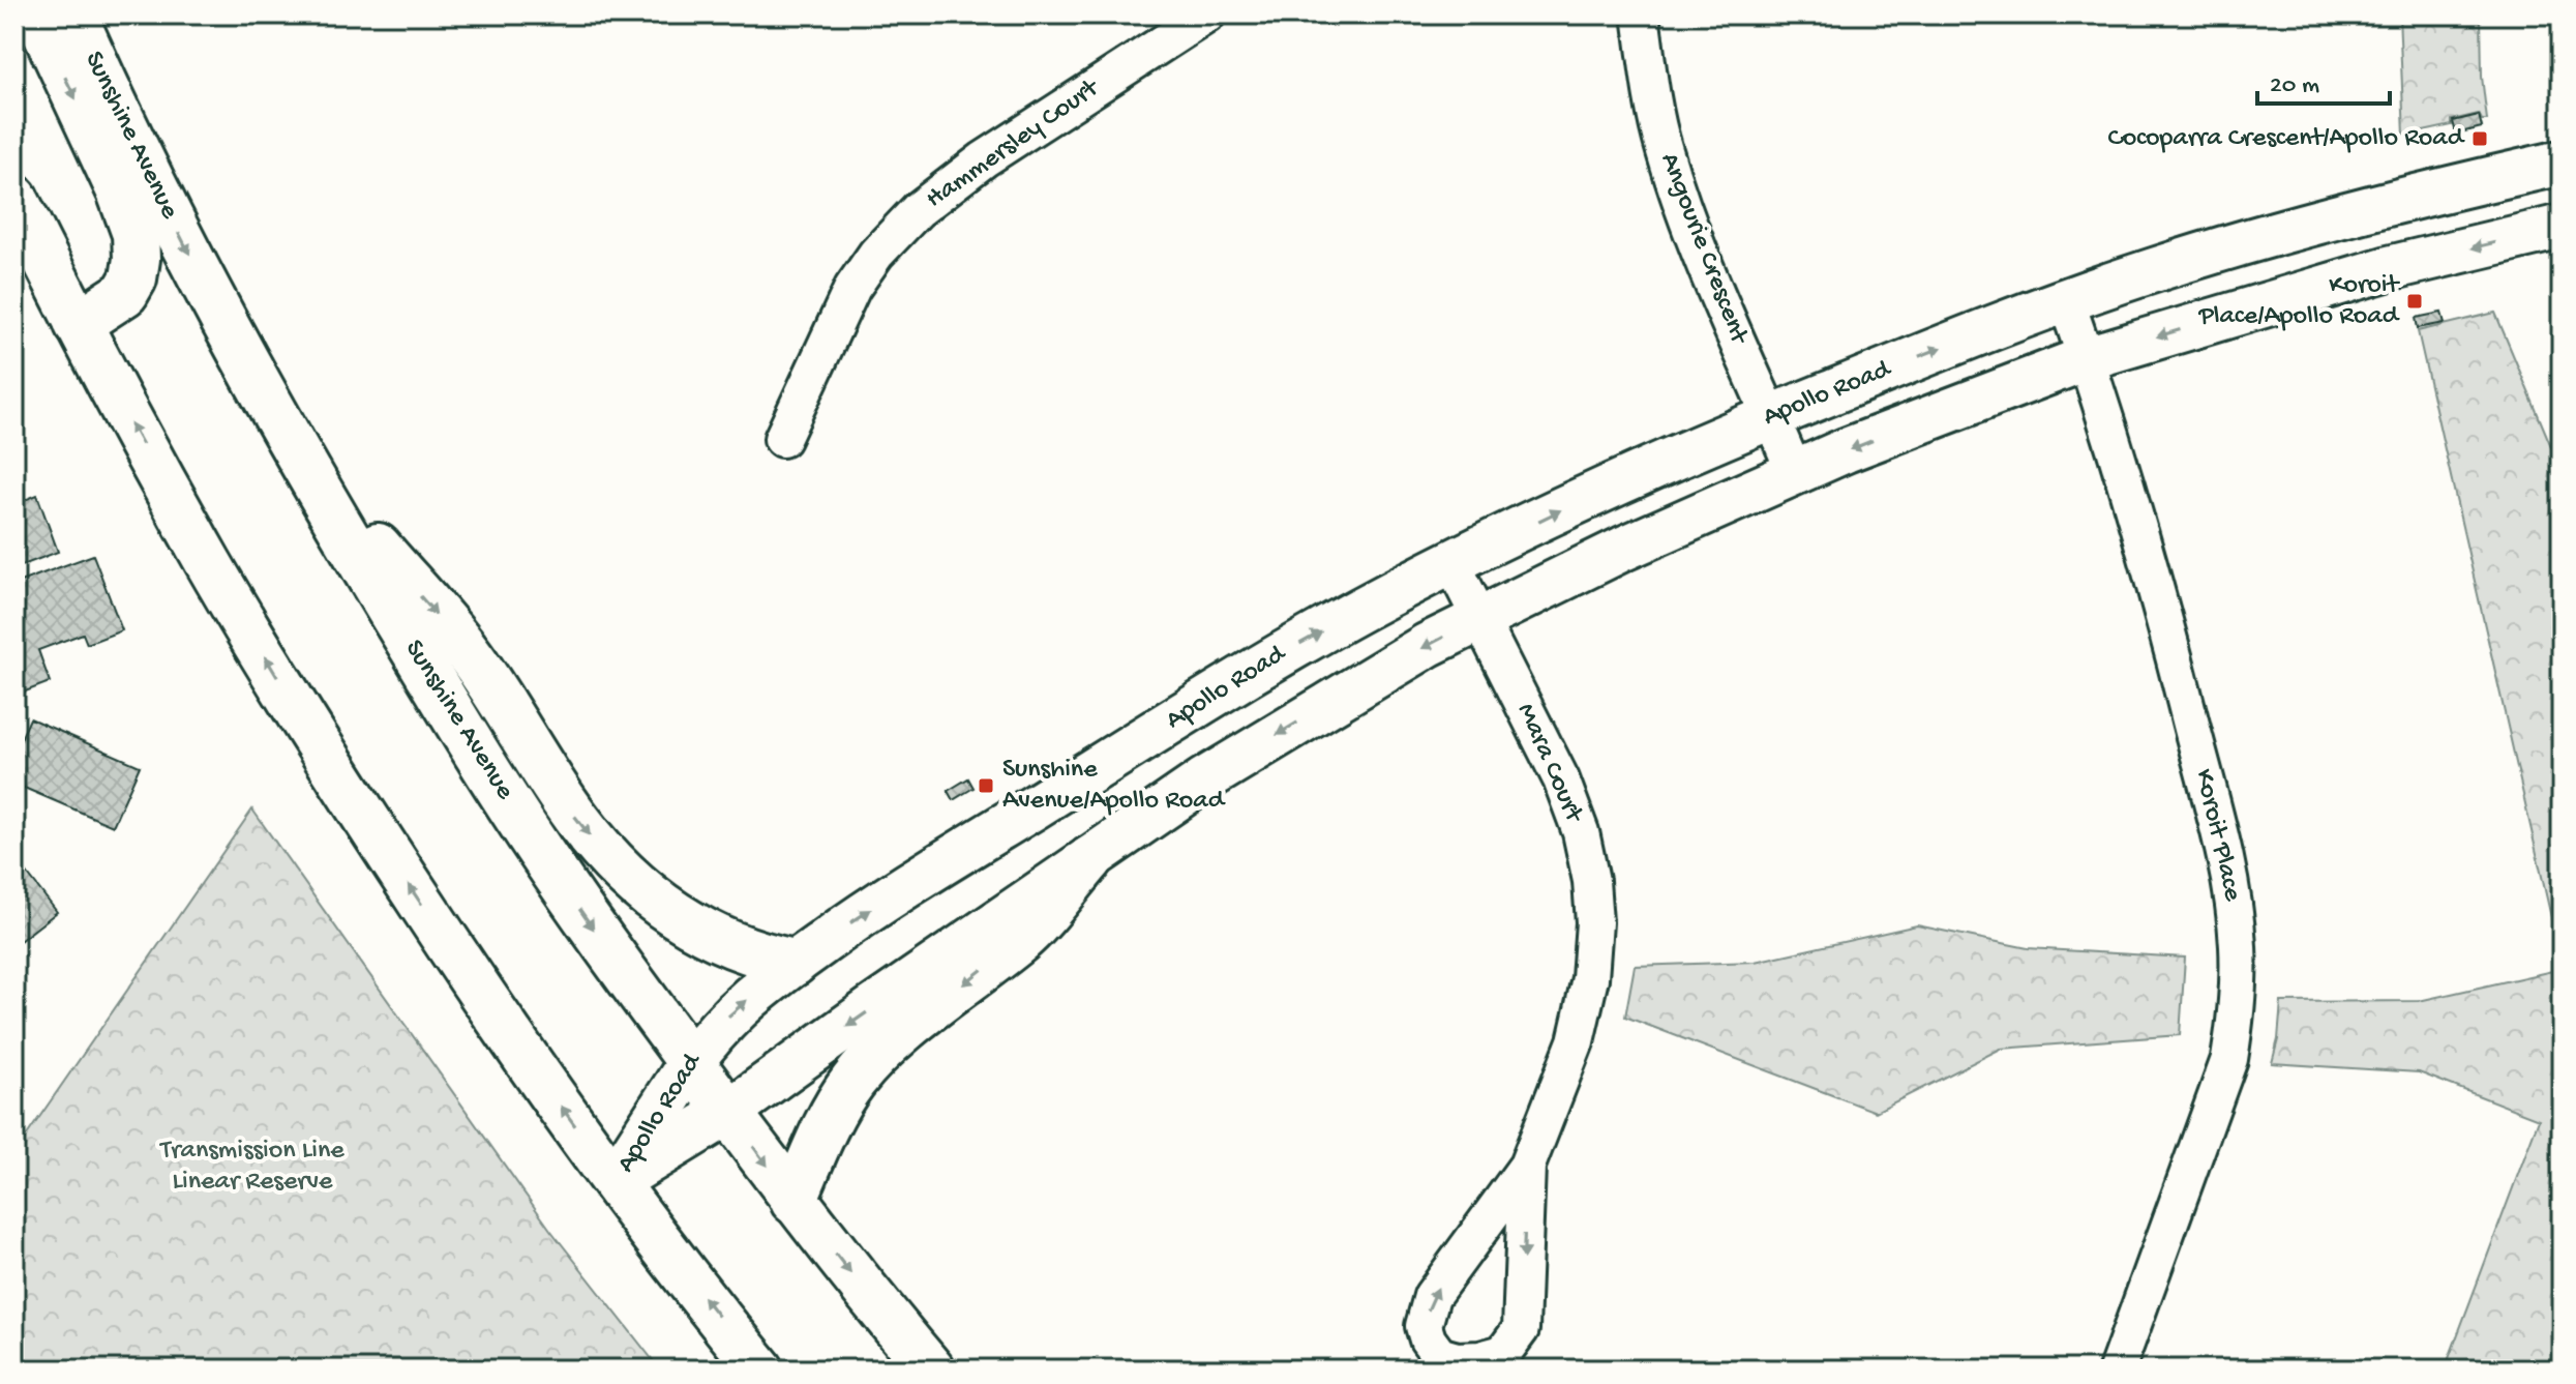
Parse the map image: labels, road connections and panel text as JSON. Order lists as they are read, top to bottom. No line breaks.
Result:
{"streets":{"main road":["Sunshine Avenue","Apollo Road"],"street":["Hammersley Court","Angourie Crescent","Mara Court","Koroit Place"]},"crossings":[["Sunshine Avenue","Apollo Road"],["Angourie Crescent","Apollo Road"],["Apollo Road","Mara Court"],["Apollo Road","Koroit Place"]],"parks":["Transmission Line Linear Reserve"],"places":{"transit":["Cocoparra Crescent/Apollo Road","Koroit Place/Apollo Road","Sunshine Avenue/Apollo Road"]},"scale_bar":"20 m"}
